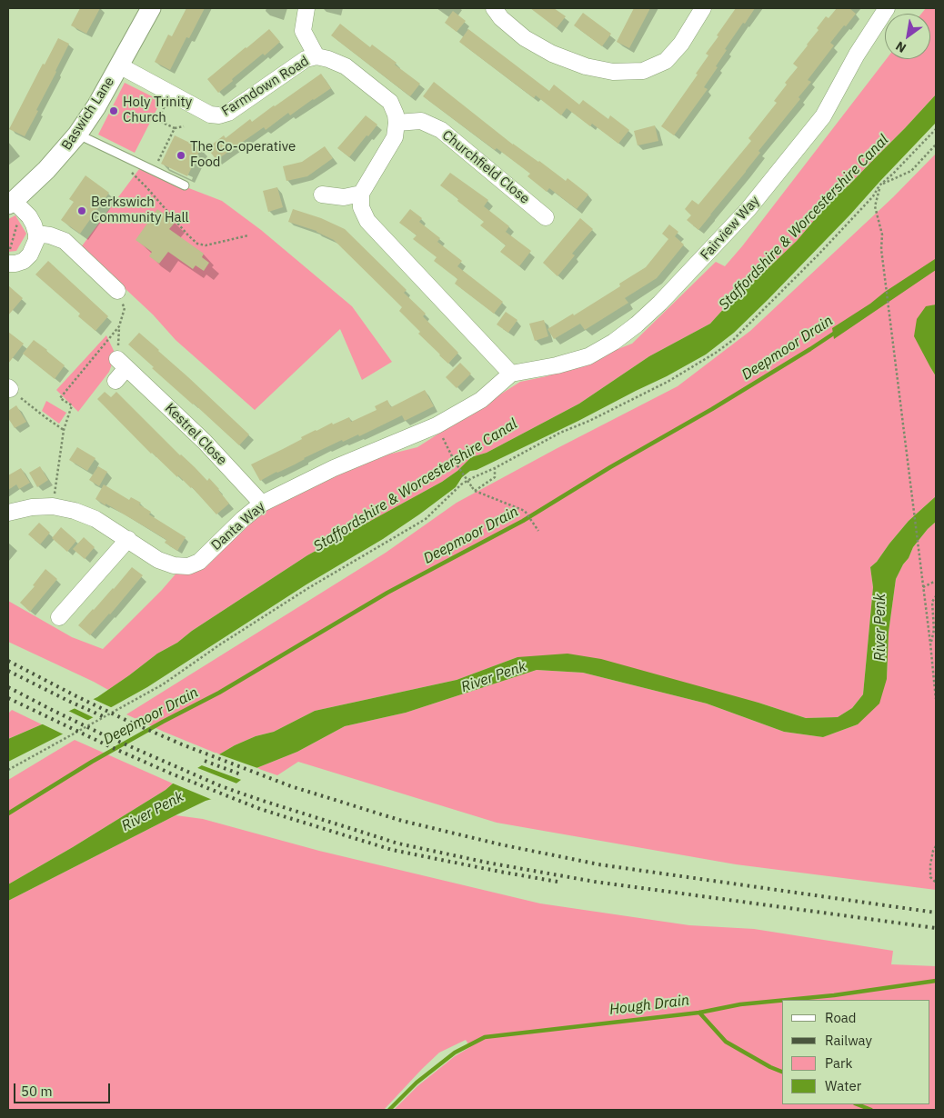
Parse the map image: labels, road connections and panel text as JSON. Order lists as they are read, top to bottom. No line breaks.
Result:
{"streets":{"street":["Farmdown Road","Baswich Lane","Churchfield Close","Fairview Way","Kestrel Close","Danta Way"]},"crossings":[["Farmdown Road","Baswich Lane"],["Farmdown Road","Churchfield Close"],["Fairview Way","Danta Way"],["Kestrel Close","Danta Way"]],"water":["Staffordshire & Worcestershire Canal","Deepmoor Drain","River Penk","Hough Drain"],"places":["Holy Trinity Church","The Co-operative Food","Berkswich Community Hall"],"legend":["Road","Railway","Park","Water"],"scale_bar":"50 m","north":"bottom left"}
